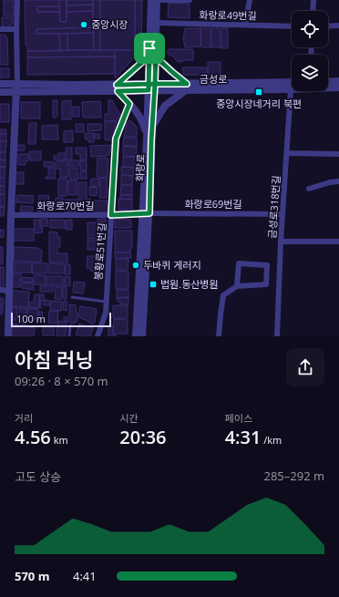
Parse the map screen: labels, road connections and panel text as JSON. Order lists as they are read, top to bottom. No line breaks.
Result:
{"streets":{"street":["화랑로49번길","금성로","화랑로","화랑로69번길","화랑로70번길","금성로318번길","봉황로51번길"]},"crossings":[["화랑로49번길","화랑로"],["금성로","화랑로"],["금성로","금성로318번길"],["화랑로","화랑로69번길"],["화랑로","화랑로70번길"],["화랑로69번길","화랑로70번길"],["화랑로69번길","금성로318번길"],["화랑로70번길","봉황로51번길"]],"places":{"other":["중앙시장","두바퀴 게러지"],"transit":["중앙시장네거리 북편","법원.동산병원"]},"scale_bar":"100 m","page":{"scale":"100 m","heading":["아침 러닝","09:26 · 8 × 570 m"],"stats":[["거리","4.56 km"],["시간","20:36"],["페이스","4:31 /km"]],"chart":["고도 상승","285–292 m"],"list":[{"name":"570 m","note":"4:41"}]}}
